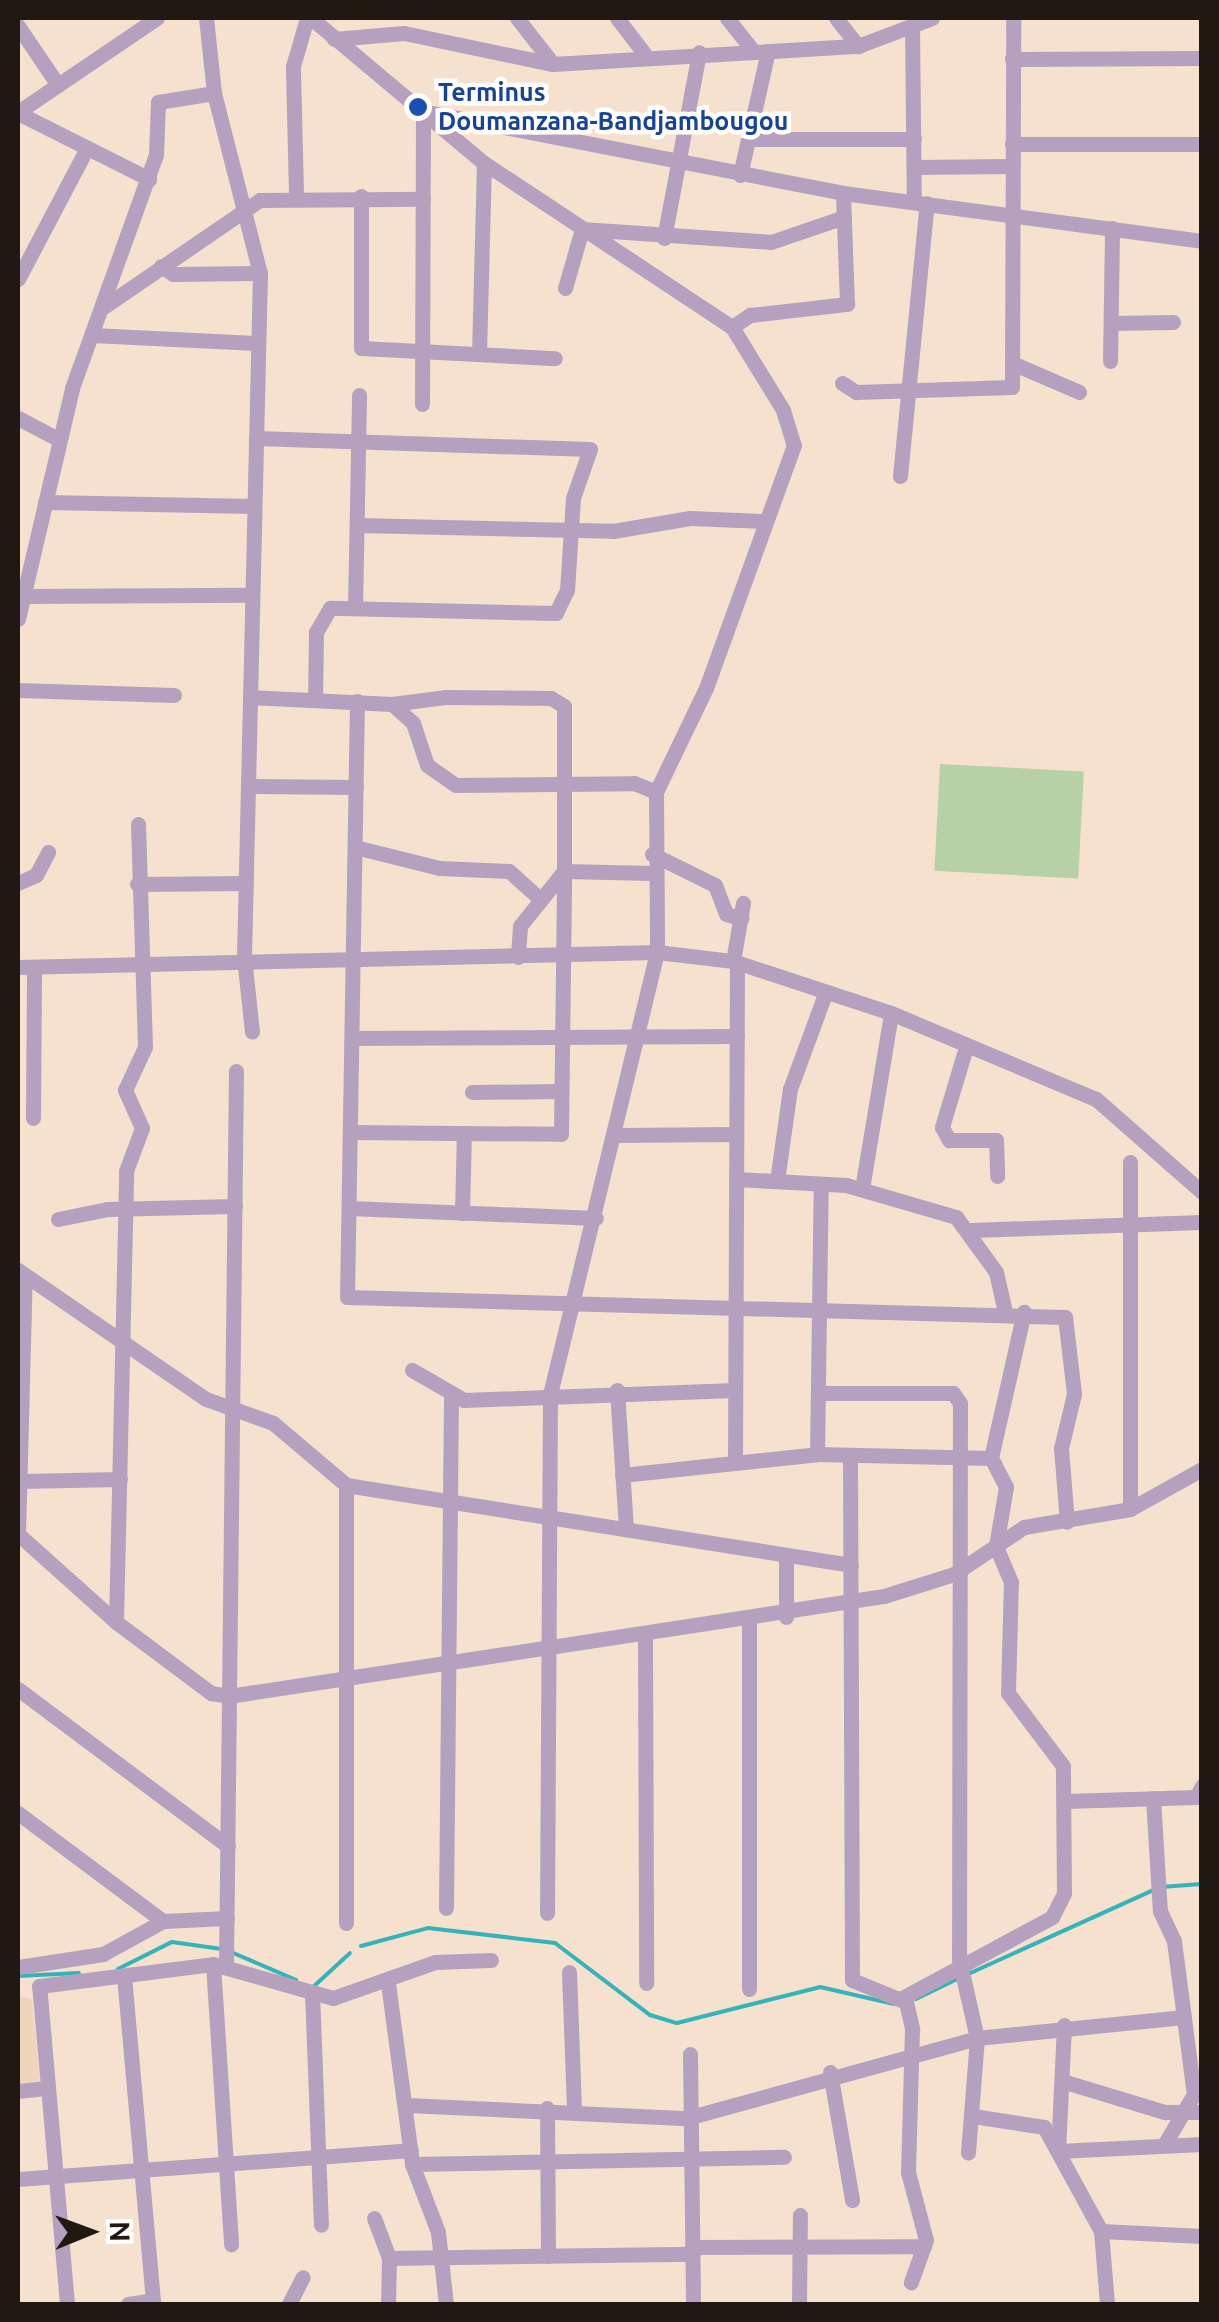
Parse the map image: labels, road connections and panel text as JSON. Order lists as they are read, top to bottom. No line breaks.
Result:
{"places":["Terminus Doumanzana-Bandjambougou"],"north":"right"}
